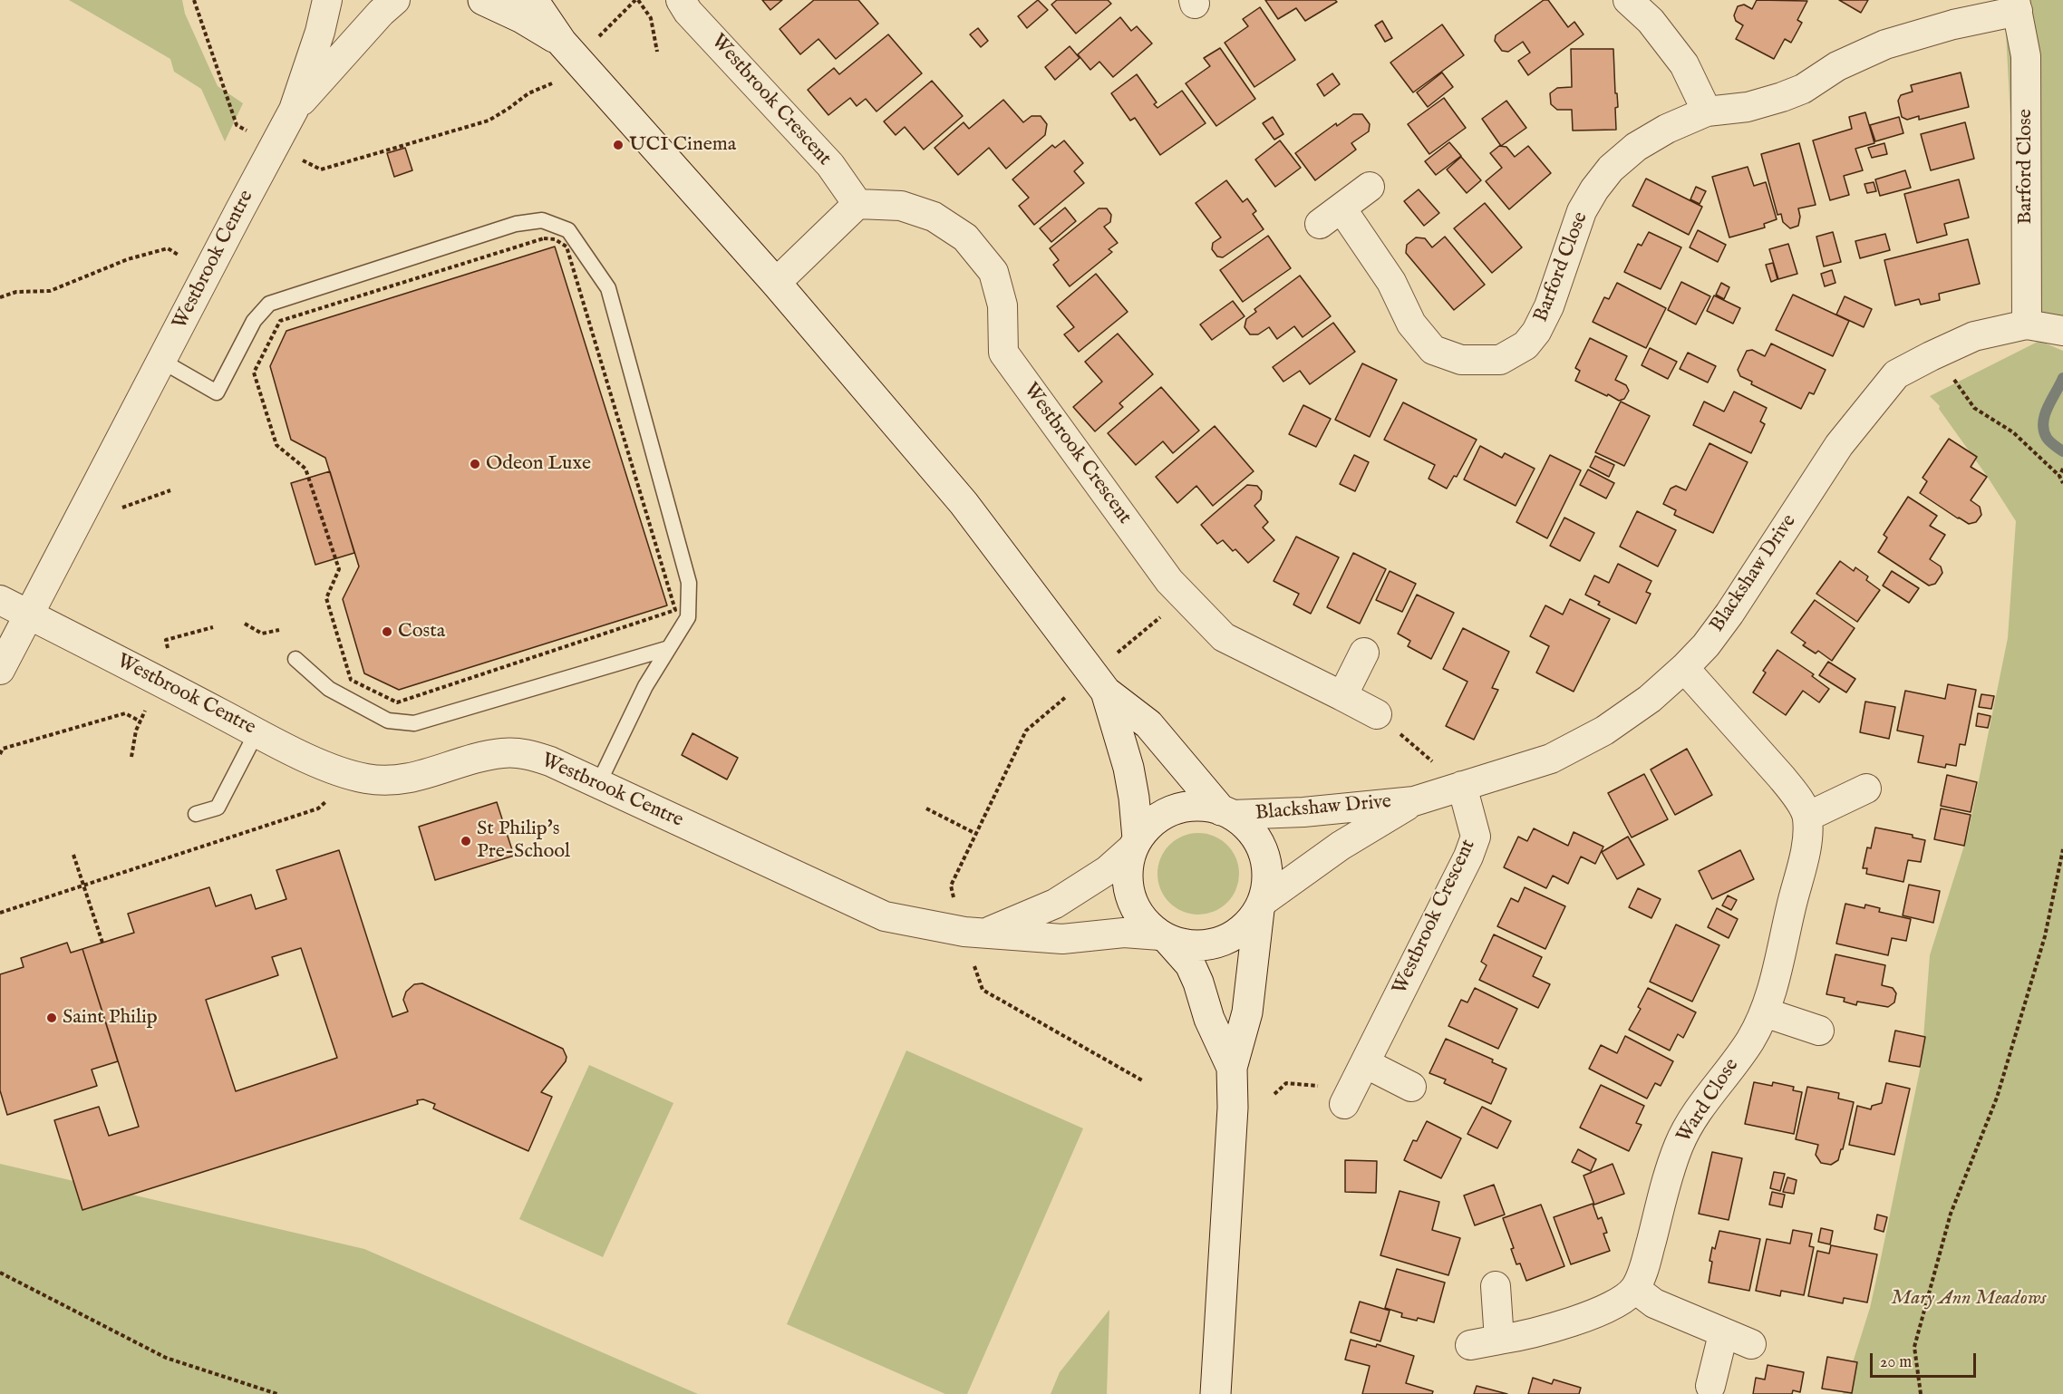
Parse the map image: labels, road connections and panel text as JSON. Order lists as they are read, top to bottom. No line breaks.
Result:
{"streets":{"street":["Westbrook Crescent","Barford Close","Westbrook Centre","Blackshaw Drive","Ward Close"]},"crossings":[["Westbrook Crescent","Blackshaw Drive"],["Barford Close","Blackshaw Drive"],["Westbrook Centre","Blackshaw Drive"]],"parks":["Mary Ann Meadows"],"places":["UCI Cinema","Odeon Luxe","Costa","St Philip's Pre-School","Saint Philip"],"scale_bar":"20 m"}
